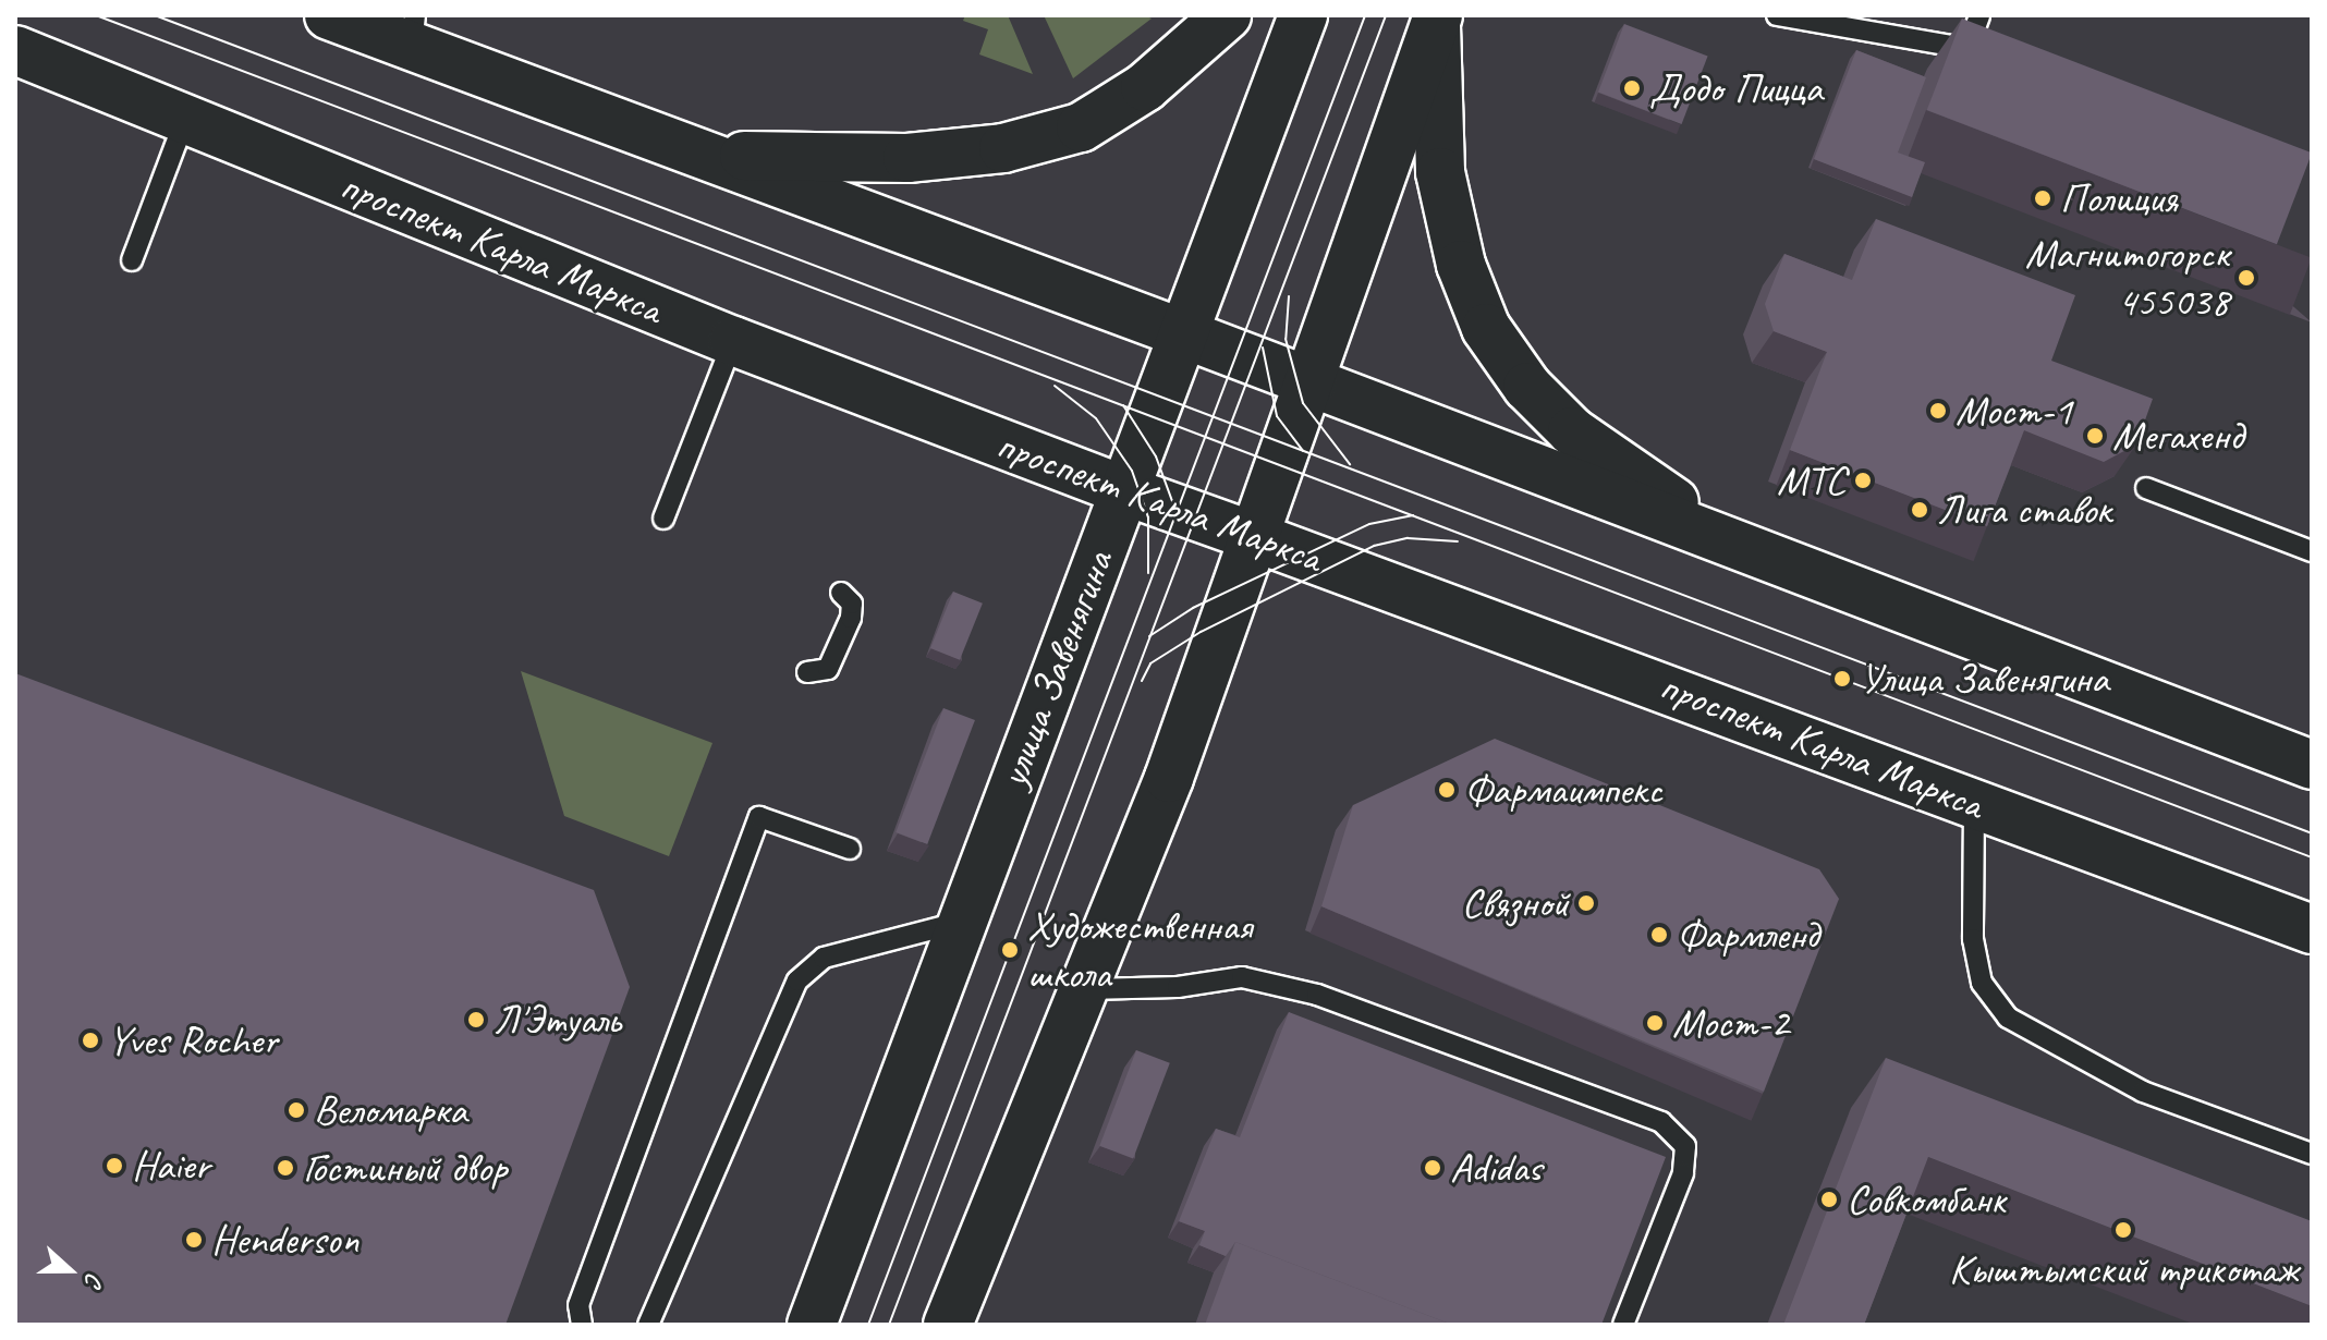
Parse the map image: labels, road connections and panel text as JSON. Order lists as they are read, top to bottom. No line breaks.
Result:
{"streets":{"main road":["проспект Карла Маркса","улица Завенягина"]},"crossings":[["проспект Карла Маркса","улица Завенягина"]],"places":["Додо Пицца","Полиция","Магнитогорск 455038","Мост-1","Мегахенд","МТС","Лига ставок","Улица Завенягина","Фармаимпекс","Связной","Фармленд","Художественная школа","Л'Этуаль","Мост-2","Yves Rocher","Веломарка","Haier","Гостиный двор","Adidas","Совкомбанк","Кыштымский трикотаж","Henderson"],"north":"right"}
